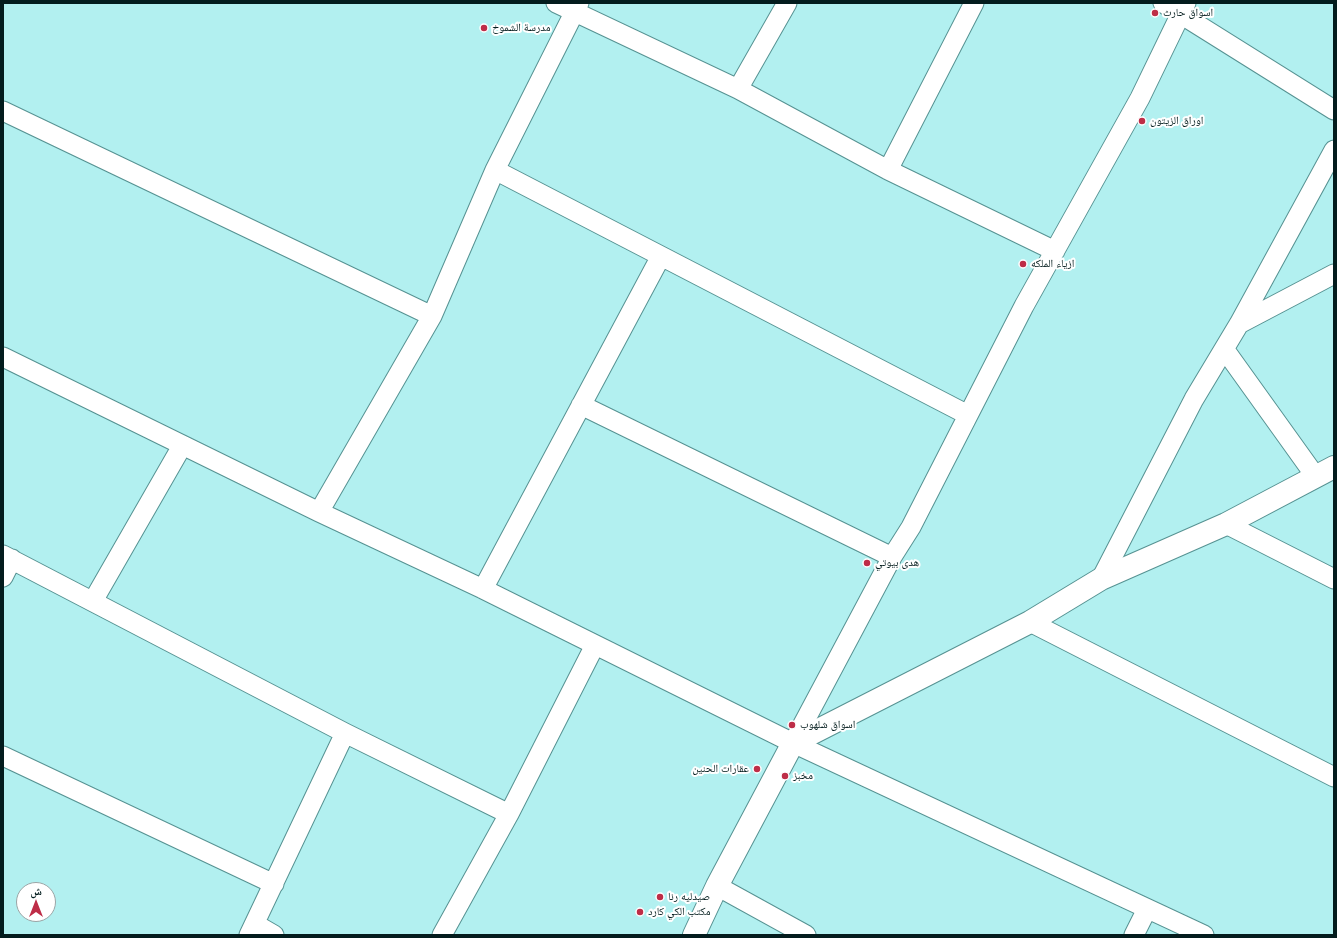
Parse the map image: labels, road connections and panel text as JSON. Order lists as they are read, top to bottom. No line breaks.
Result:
{"places":["اسواق حارث","مدرسة الشموخ","اوراق الزيتون","ازياء الملكه","هدى بيوتي","اسواق شلهوب","عقارات الحنين","مخبز","صيدليه رنا","مكتب الكي كارد"],"north":"top"}
